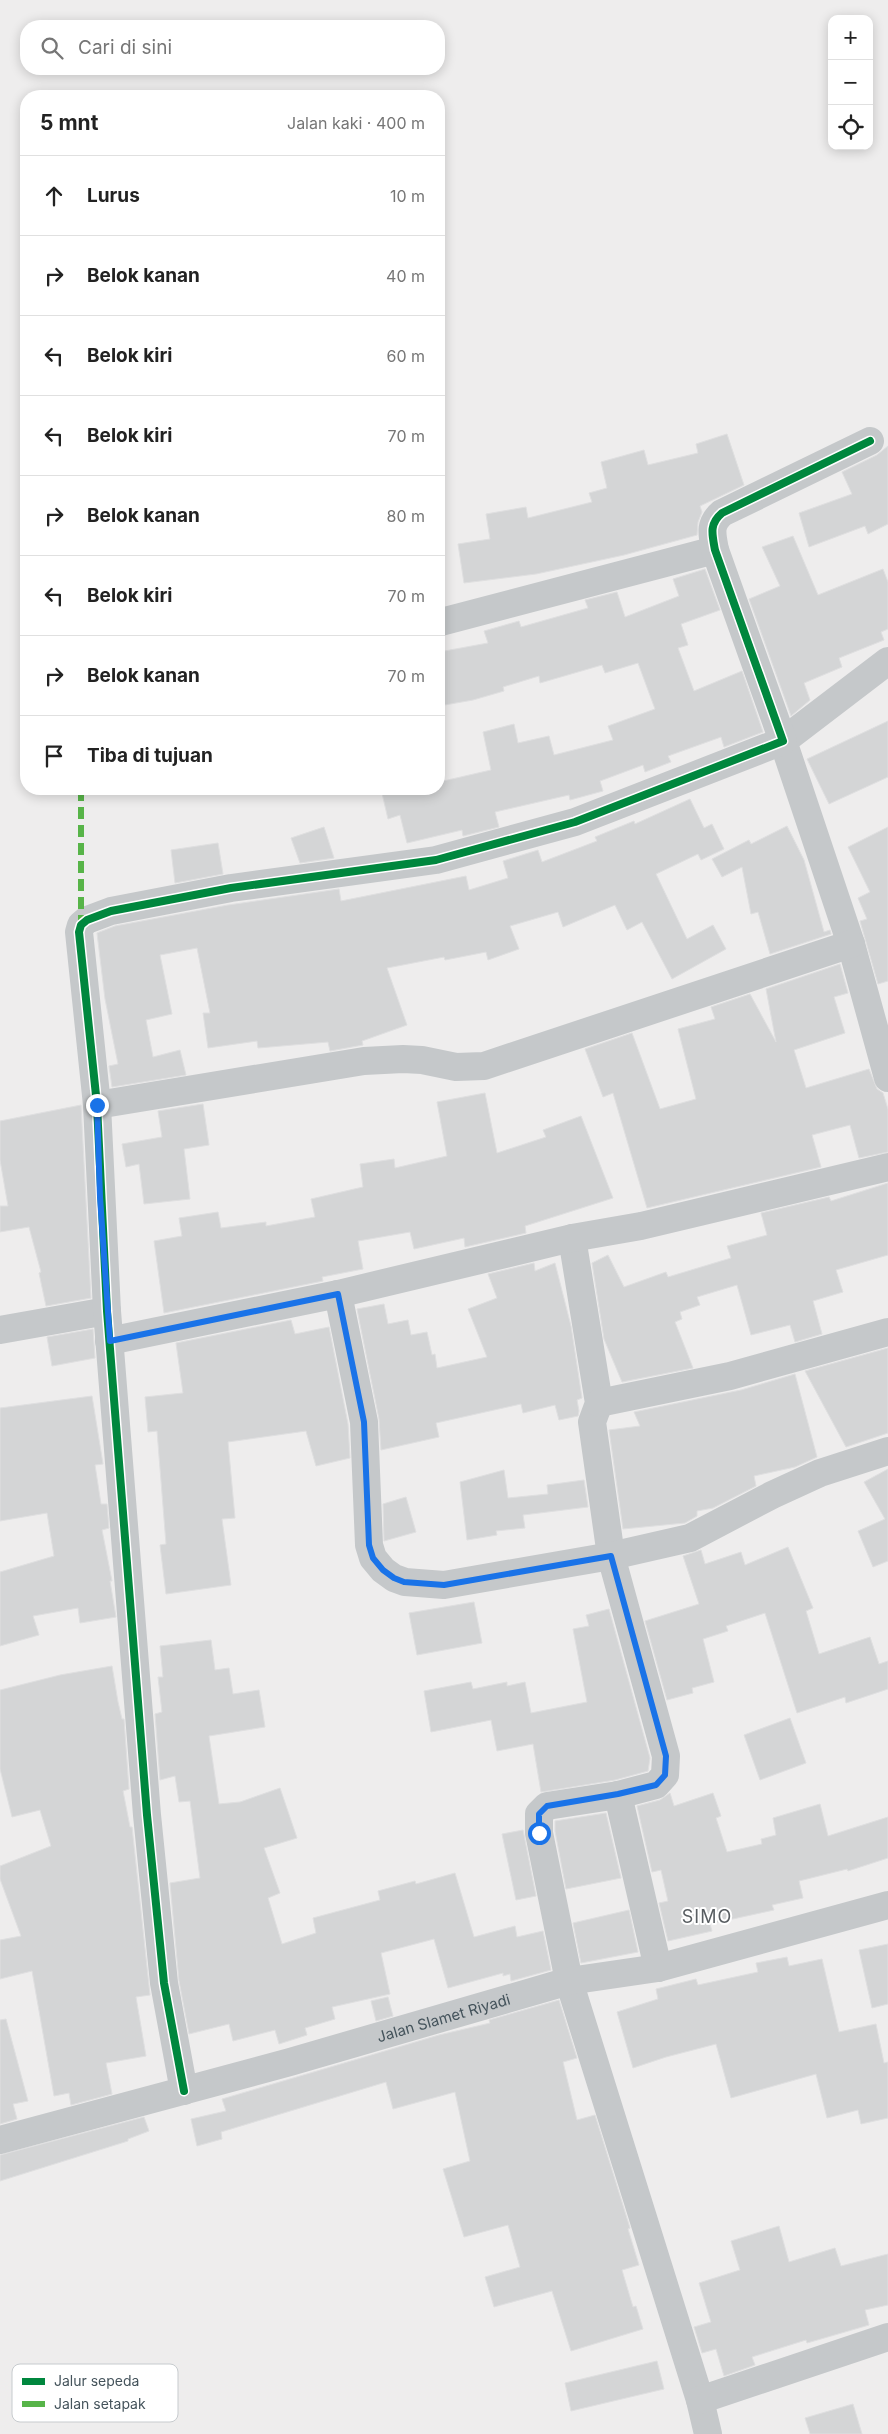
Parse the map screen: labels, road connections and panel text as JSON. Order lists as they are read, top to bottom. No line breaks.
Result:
{"streets":{"street":["Jalan Slamet Riyadi"]},"districts":["SIMO"],"legend":["Jalur sepeda","Jalan setapak"],"page":{"map_buttons":["+","−"],"search":"Cari di sini","heading":["5 mnt","Jalan kaki · 400 m"],"list":[["Lurus","10 m"],["Belok kanan","40 m"],["Belok kiri","60 m"],["Belok kiri","70 m"],["Belok kanan","80 m"],["Belok kiri","70 m"],["Belok kanan","70 m"],"Tiba di tujuan"]}}
